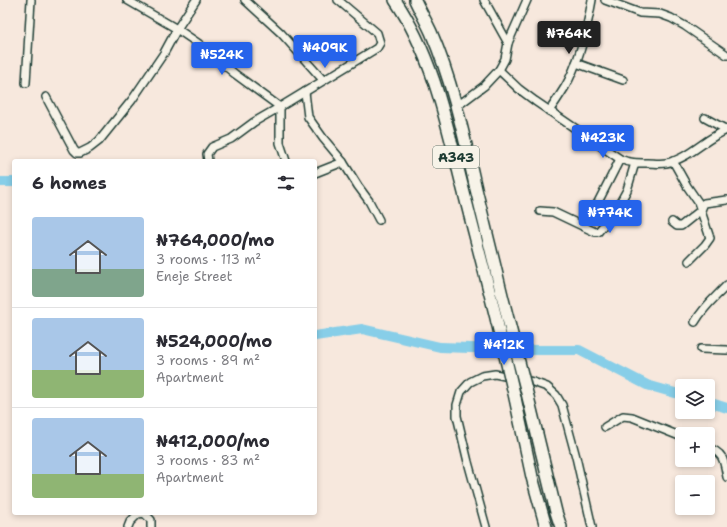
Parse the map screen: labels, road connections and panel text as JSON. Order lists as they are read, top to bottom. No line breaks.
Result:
{"streets":{"highway":["A343"]},"page":{"price":["₦764K","₦409K","₦524K","₦423K","₦774K","₦412K"],"heading":"6 homes","list":[{"name":"₦764,000/mo","note":"3 rooms · 113 m² · Eneje Street"},{"name":"₦524,000/mo","note":"3 rooms · 89 m² · Apartment"},{"name":"₦412,000/mo","note":"3 rooms · 83 m² · Apartment"}],"map_buttons":["+","−"]}}
